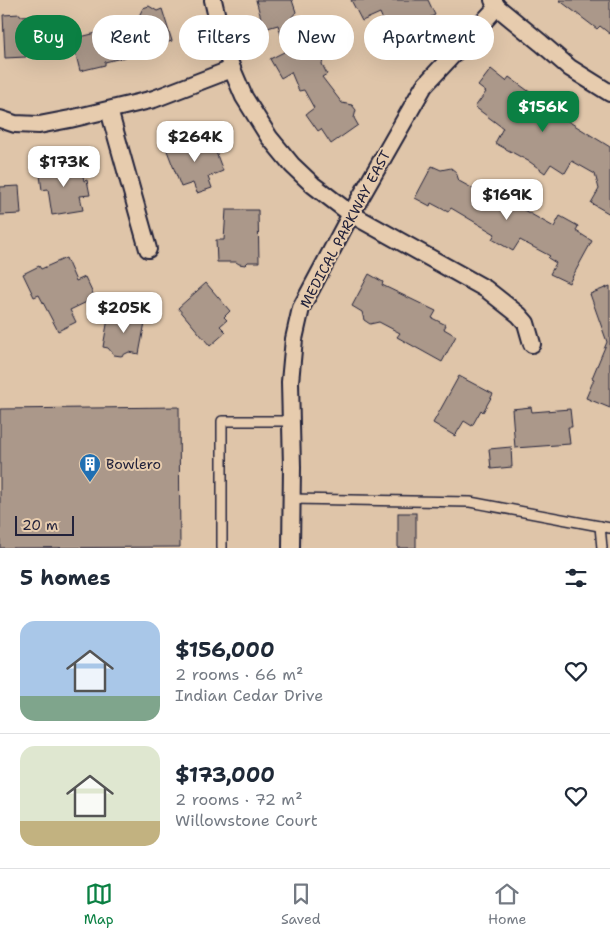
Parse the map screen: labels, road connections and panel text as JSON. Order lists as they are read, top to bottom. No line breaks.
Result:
{"streets":{"street":["MEDICAL PARKWAY EAST"]},"places":{"building":["Bowlero"]},"scale_bar":"20 m","page":{"chip":["Buy","Rent","Filters","New","Apartment"],"price":["$156K","$264K","$173K","$169K","$205K"],"scale":"20 m","heading":"5 homes","list":[{"name":"$156,000","note":"2 rooms · 66 m² · Indian Cedar Drive"},{"name":"$173,000","note":"2 rooms · 72 m² · Willowstone Court"}],"tabs":["Map","Saved","Home"]}}
